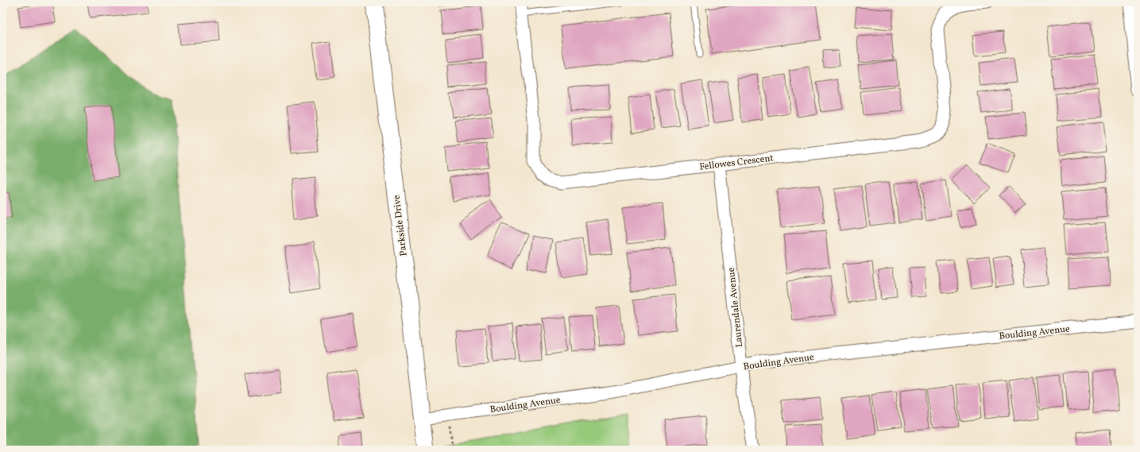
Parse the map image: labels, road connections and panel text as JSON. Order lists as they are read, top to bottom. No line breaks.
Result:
{"streets":{"main road":["Parkside Drive"],"street":["Fellowes Crescent","Laurendale Avenue","Boulding Avenue"]},"crossings":[["Fellowes Crescent","Laurendale Avenue"],["Parkside Drive","Boulding Avenue"],["Laurendale Avenue","Boulding Avenue"]]}
